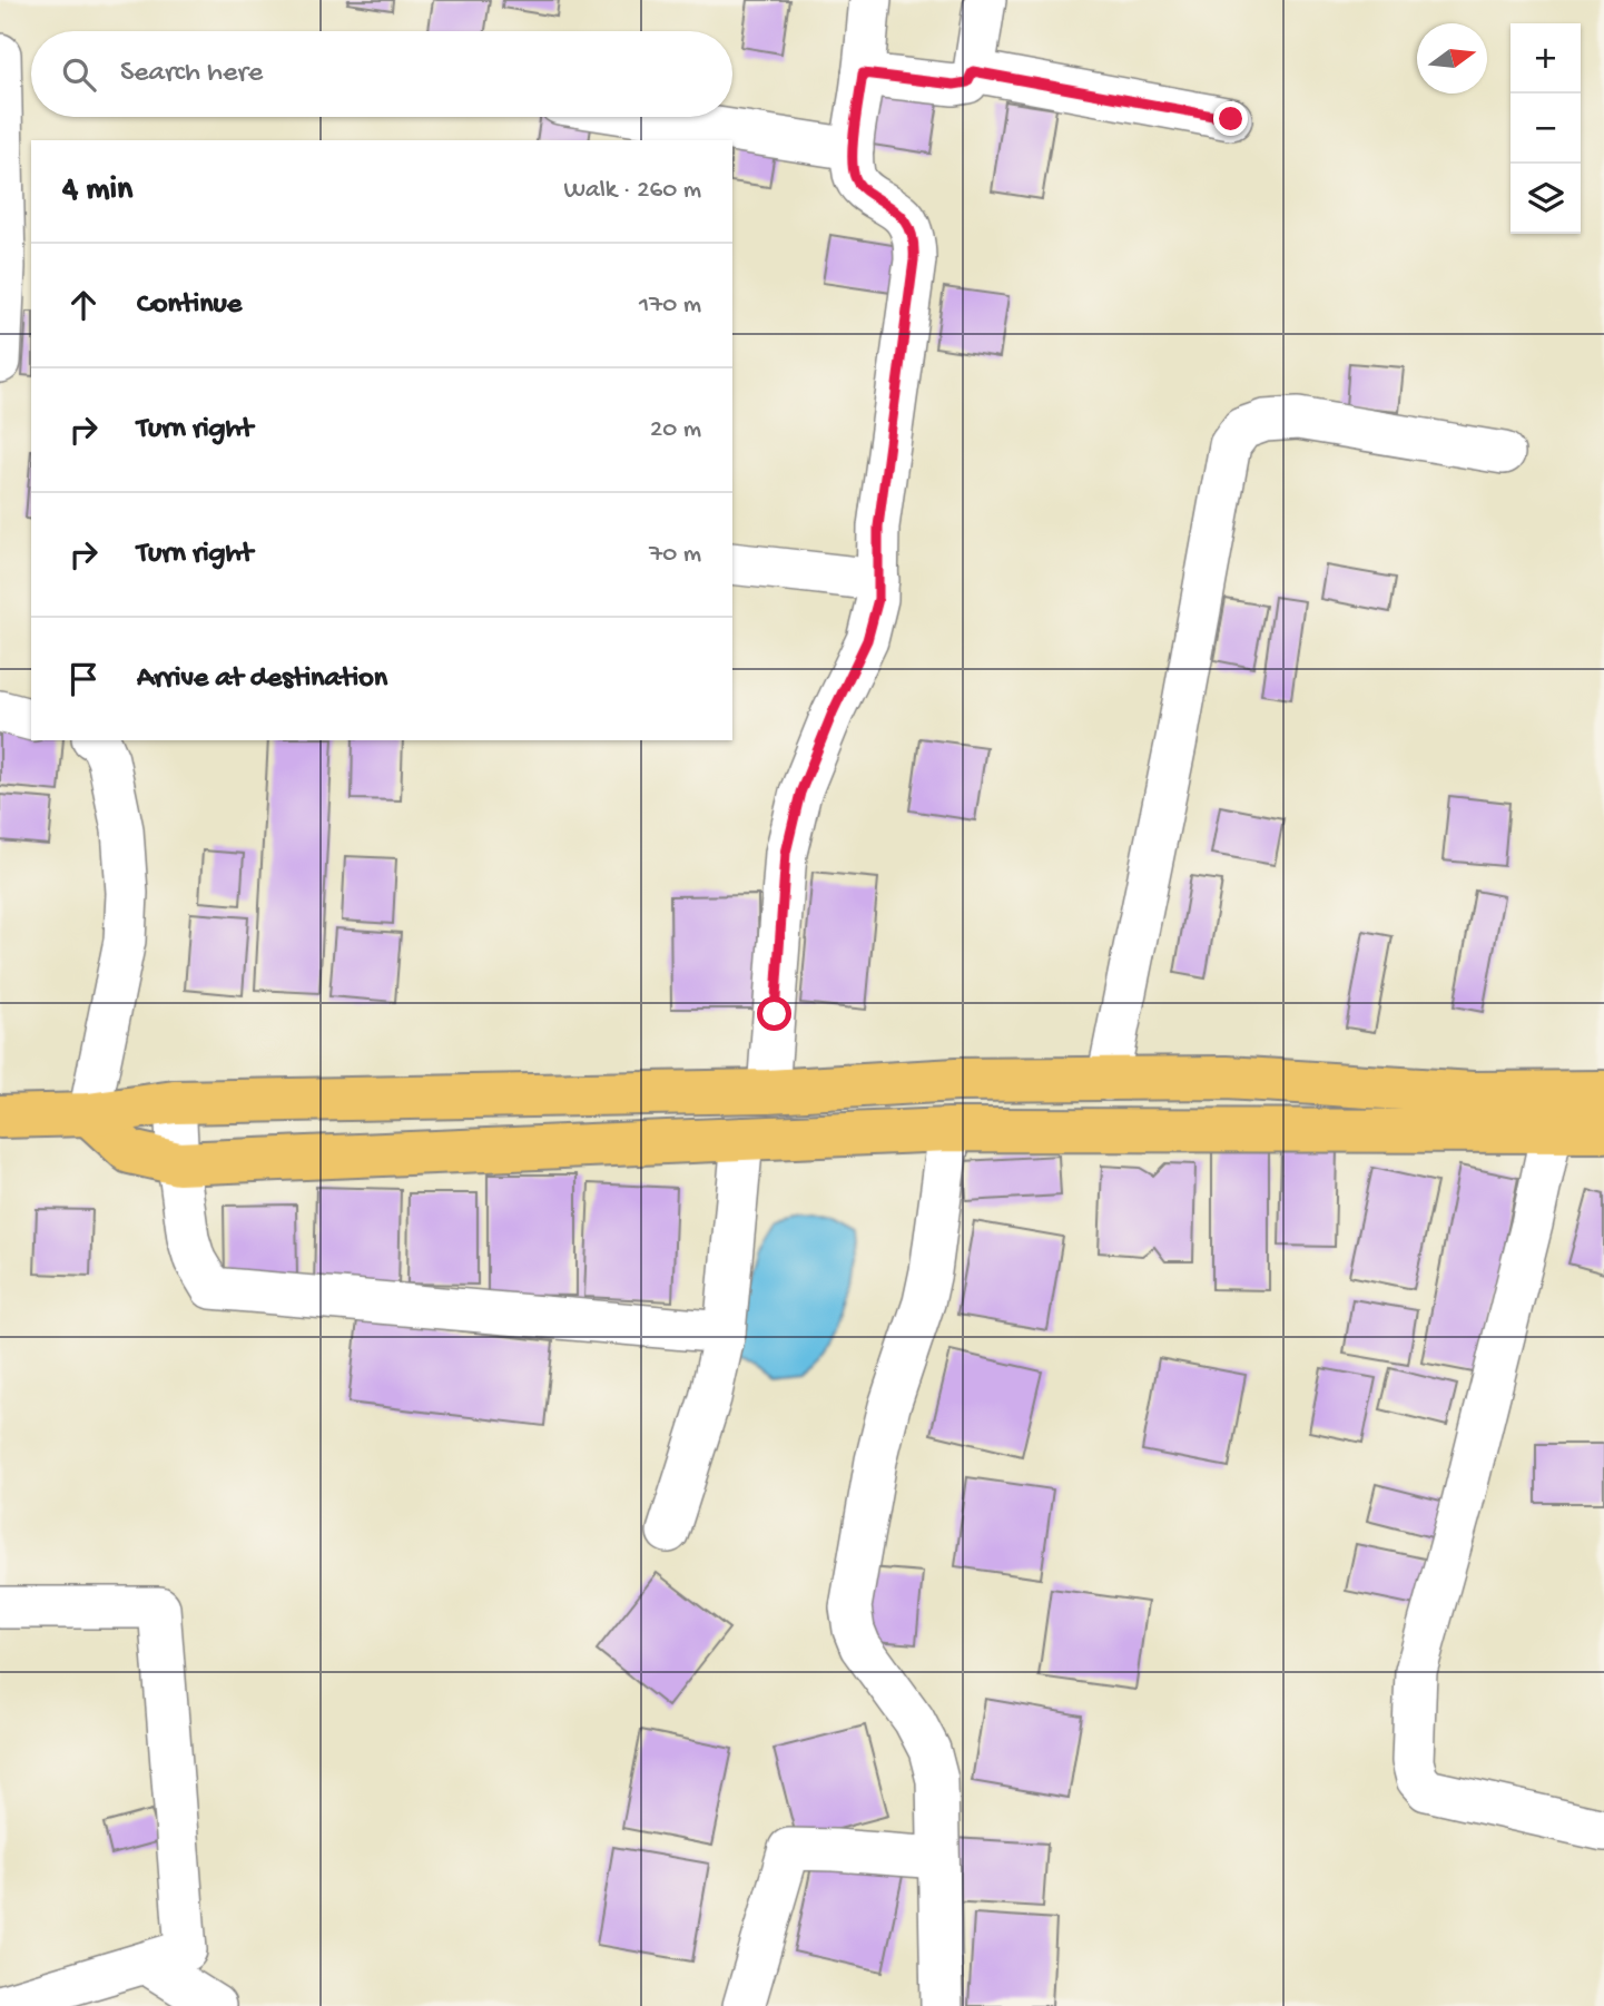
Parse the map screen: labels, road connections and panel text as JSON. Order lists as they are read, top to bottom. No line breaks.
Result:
{"north":"right","page":{"map_buttons":["+","−"],"search":"Search here","heading":["4 min","Walk · 260 m"],"list":[["Continue","170 m"],["Turn right","20 m"],["Turn right","70 m"],"Arrive at destination"]}}
